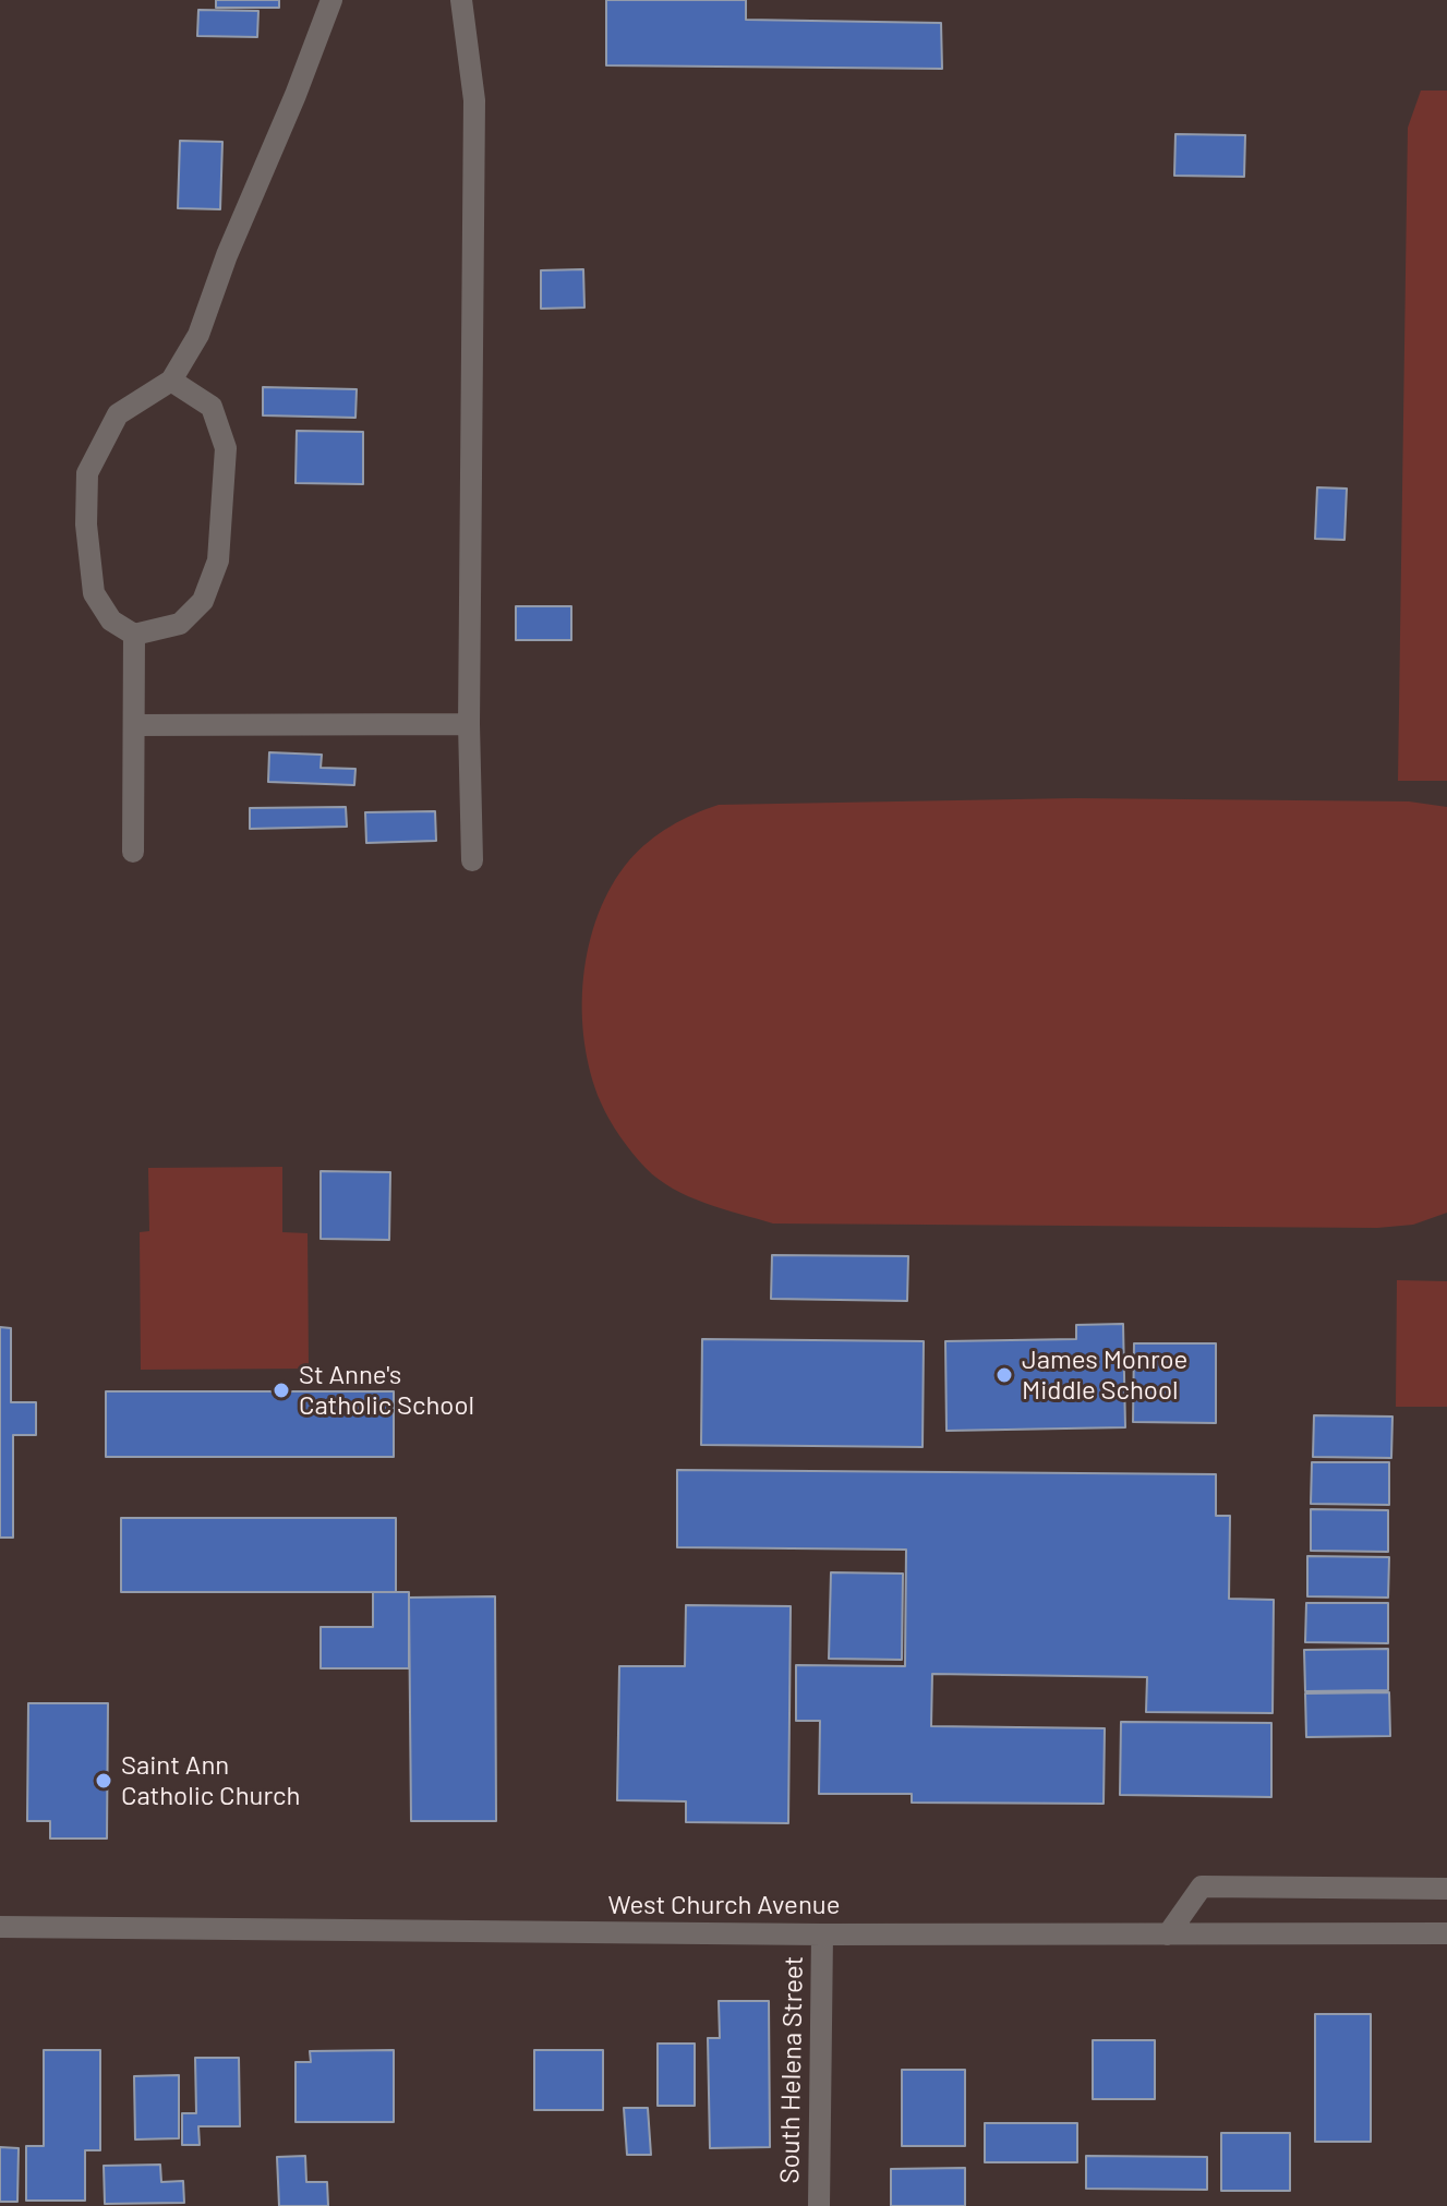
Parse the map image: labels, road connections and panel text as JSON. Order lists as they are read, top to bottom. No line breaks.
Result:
{"streets":{"street":["West Church Avenue","South Helena Street"]},"crossings":[["West Church Avenue","South Helena Street"]],"places":["James Monroe Middle School","St Anne's Catholic School","Saint Ann Catholic Church"]}
